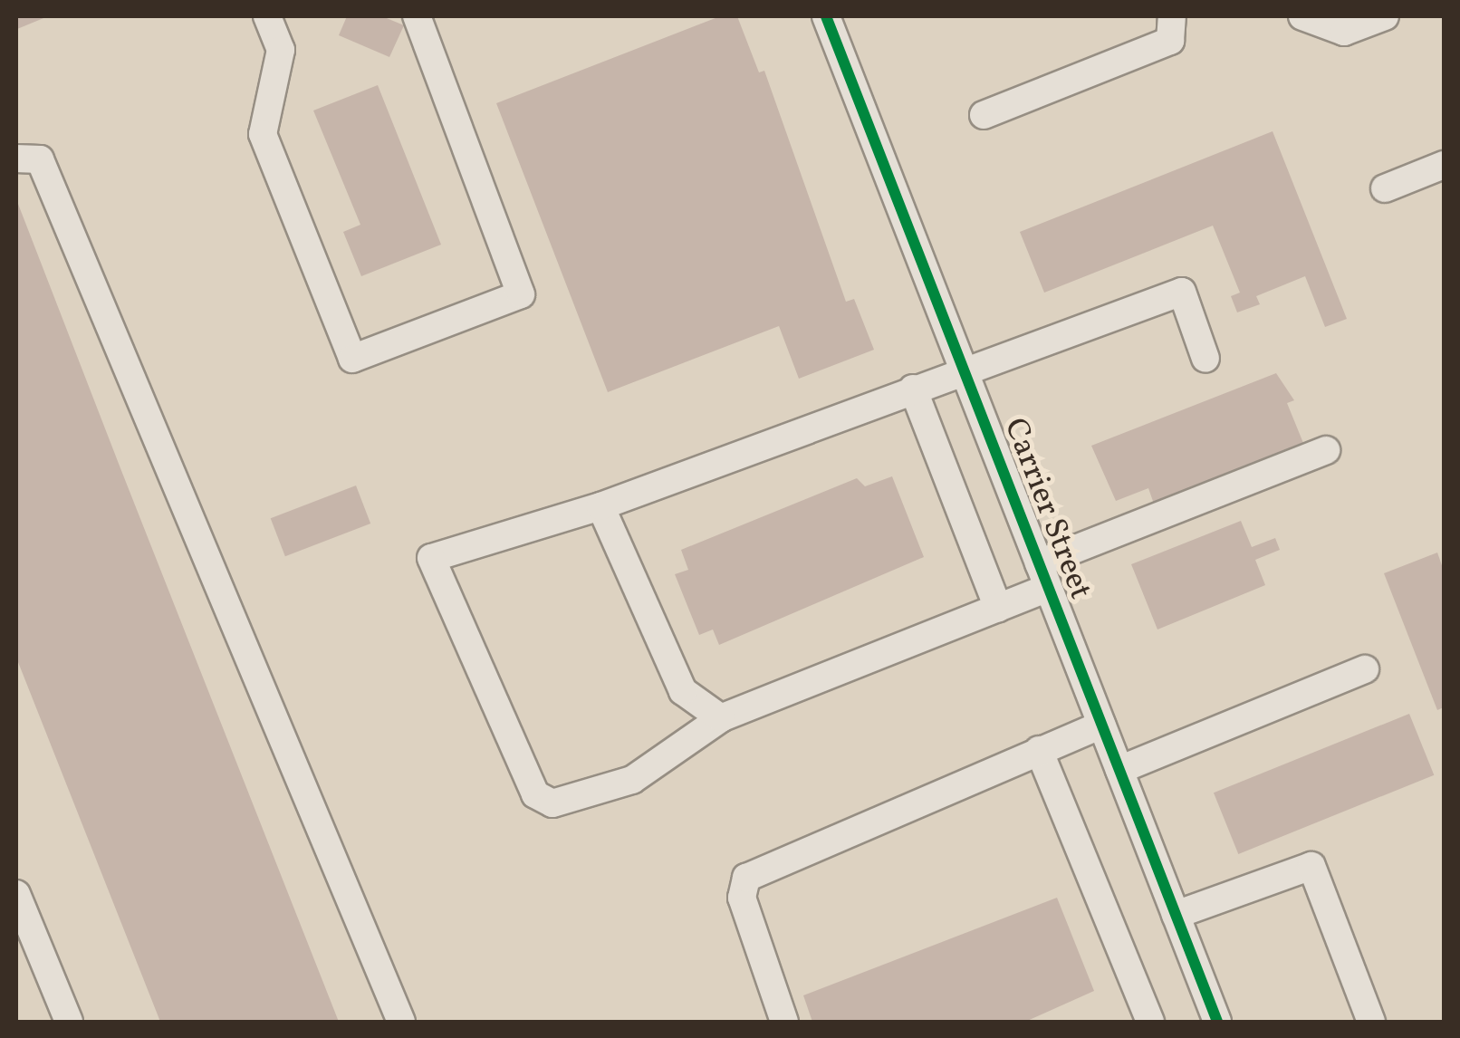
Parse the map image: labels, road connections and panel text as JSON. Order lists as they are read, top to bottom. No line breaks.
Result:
{"streets":{"street":["Carrier Street"]}}
